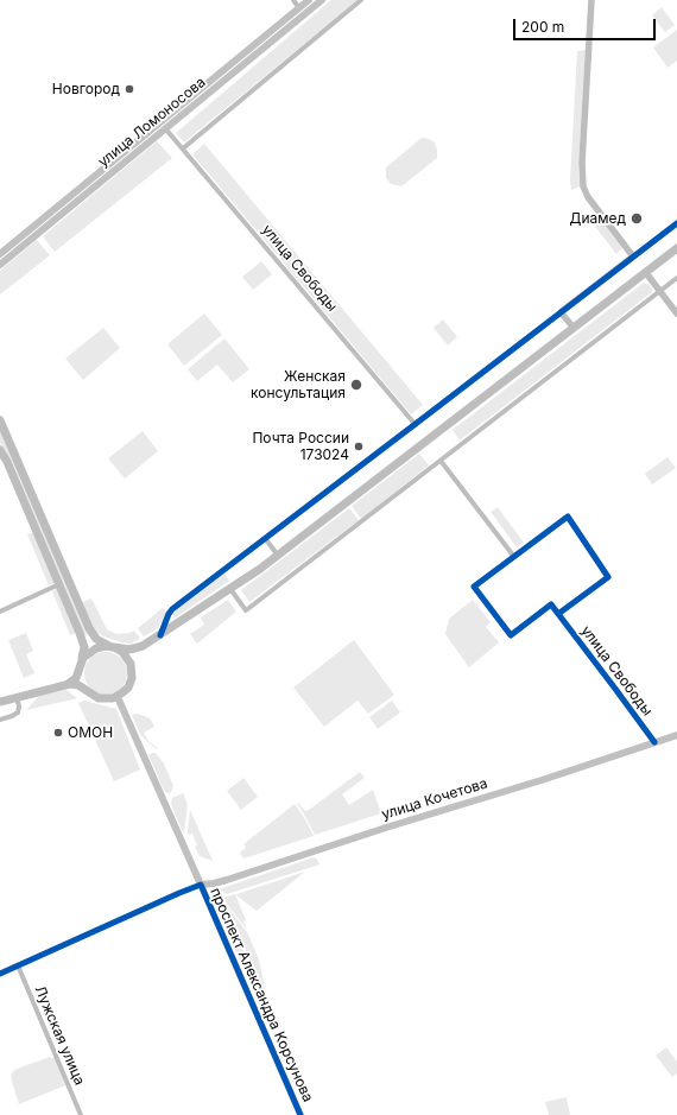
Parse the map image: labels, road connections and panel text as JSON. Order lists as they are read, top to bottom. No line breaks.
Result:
{"streets":{"main road":["улица Ломоносова","улица Кочетова","проспект Александра Корсунова"],"street":["улица Свободы","Лужская улица"]},"crossings":[["улица Ломоносова","улица Свободы"],["улица Свободы","улица Кочетова"],["улица Кочетова","проспект Александра Корсунова"]],"places":["Новгород","Диамед","Женская консультация","Почта России 173024","ОМОН"],"scale_bar":"200 m"}
